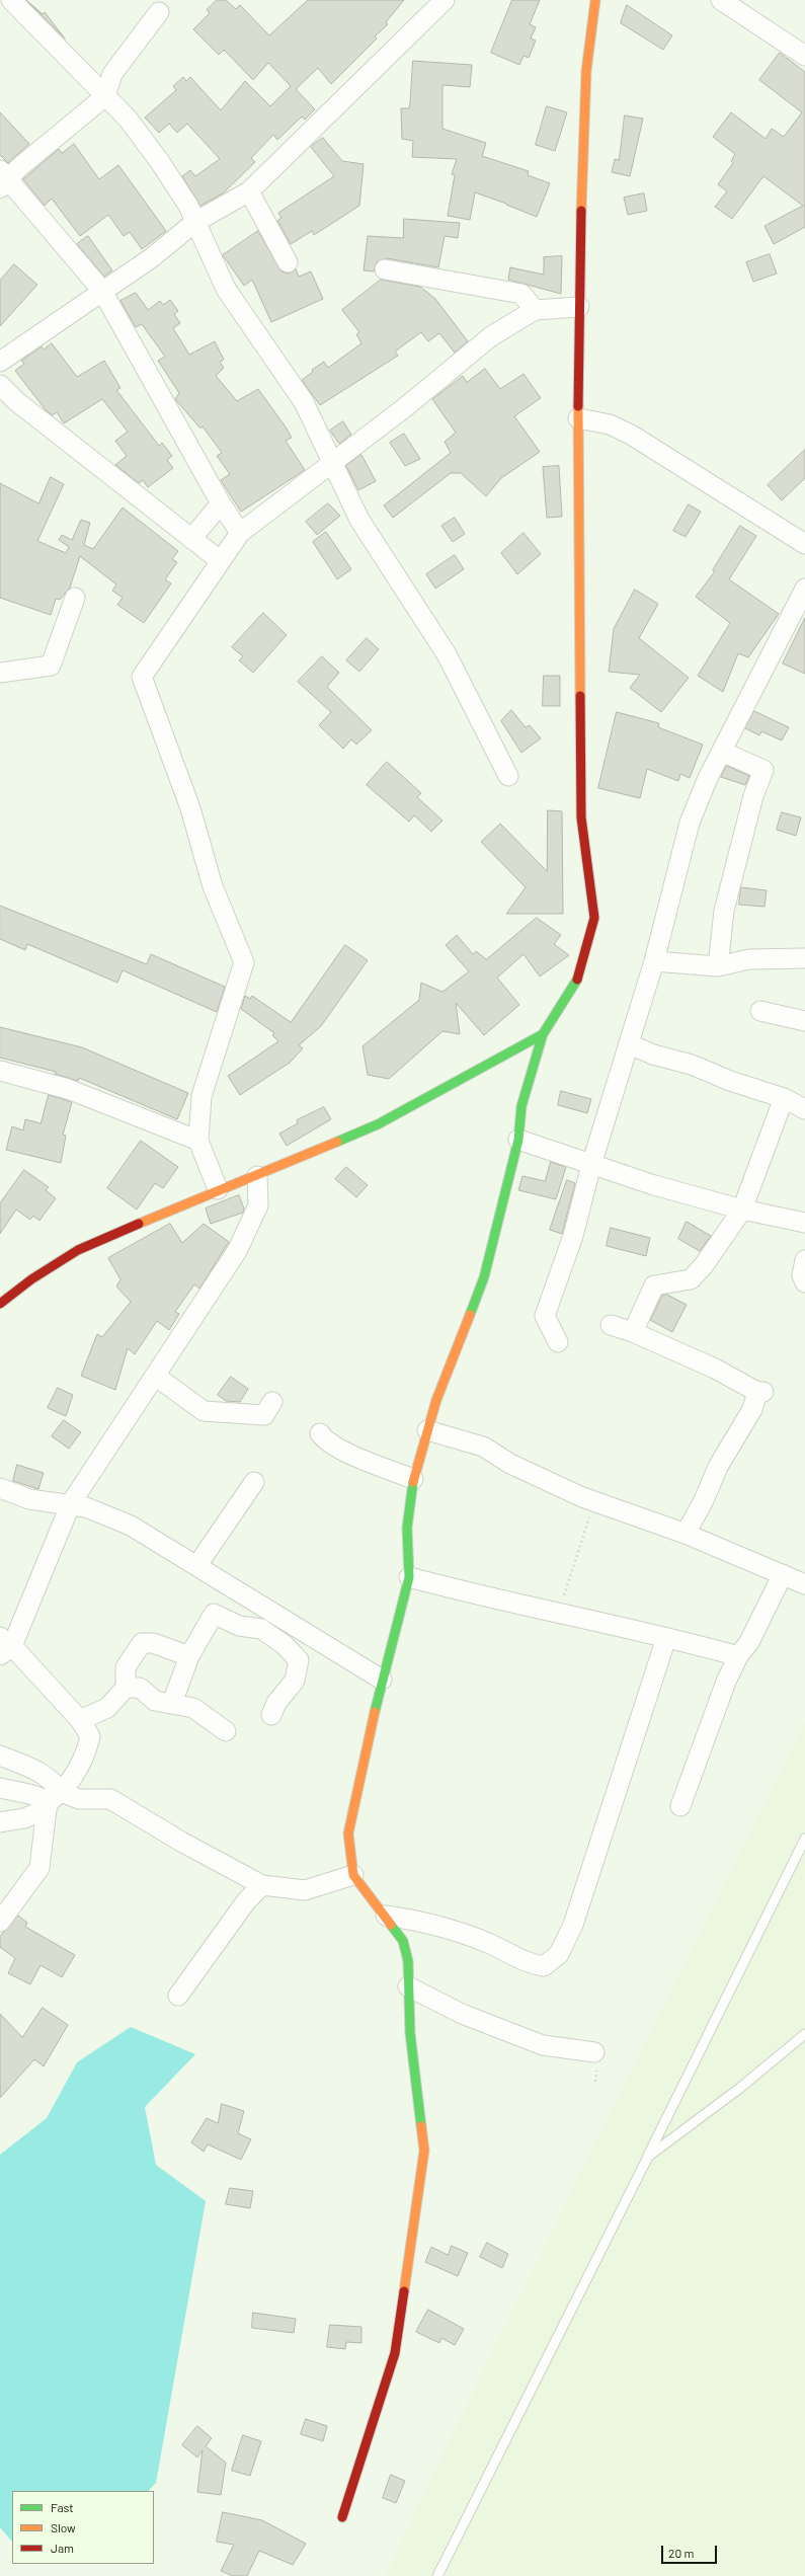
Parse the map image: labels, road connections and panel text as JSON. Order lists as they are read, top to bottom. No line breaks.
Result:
{"legend":["Fast","Slow","Jam"],"scale_bar":"20 m"}
